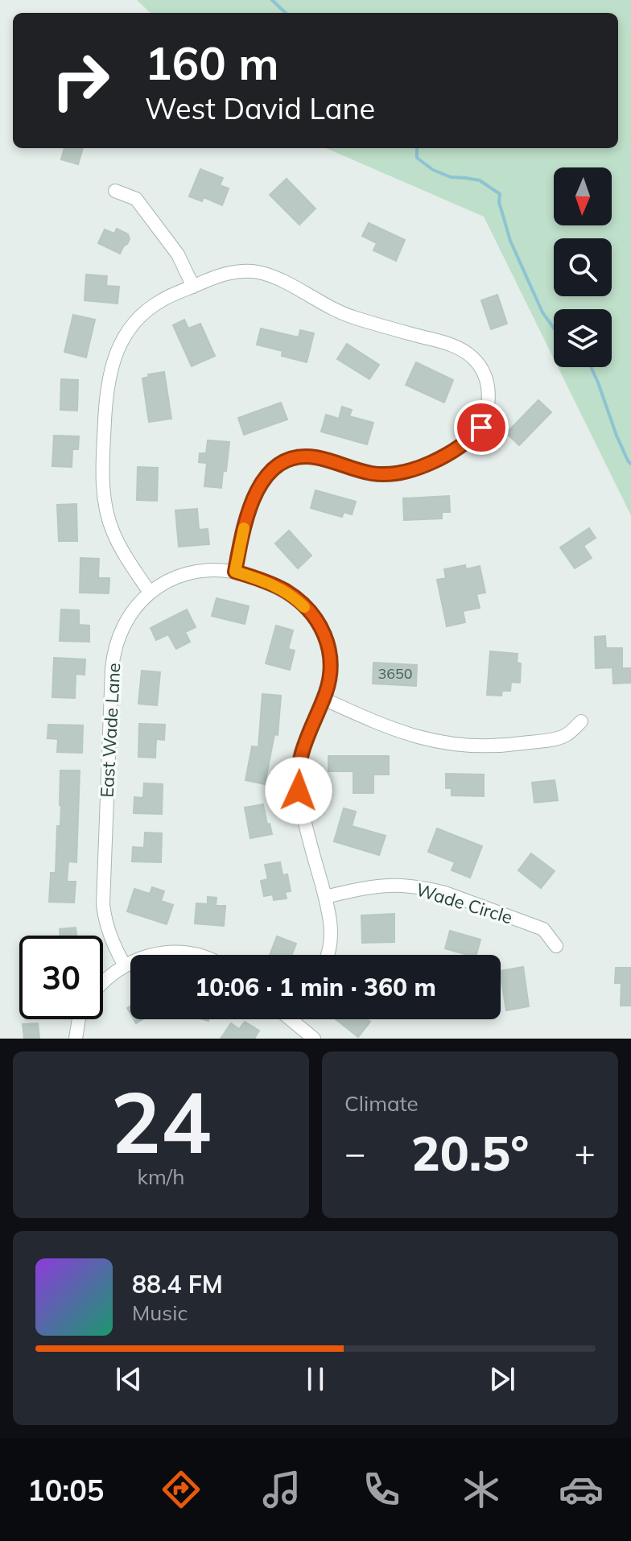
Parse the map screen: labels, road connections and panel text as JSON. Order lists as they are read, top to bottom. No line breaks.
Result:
{"streets":{"street":["East Wade Lane","Wade Circle"]},"crossings":[["East Wade Lane","Wade Circle"]],"house_numbers":["3650"],"north":"bottom","page":{"turn":["160 m","West David Lane"],"limit":"30","trip":"10:06 · 1 min · 360 m","tile":[["24","km/h"],"Climate"],"heat":["−","20.5°","+"],"song":["88.4 FM","Music"],"tabs":"10:05"}}
